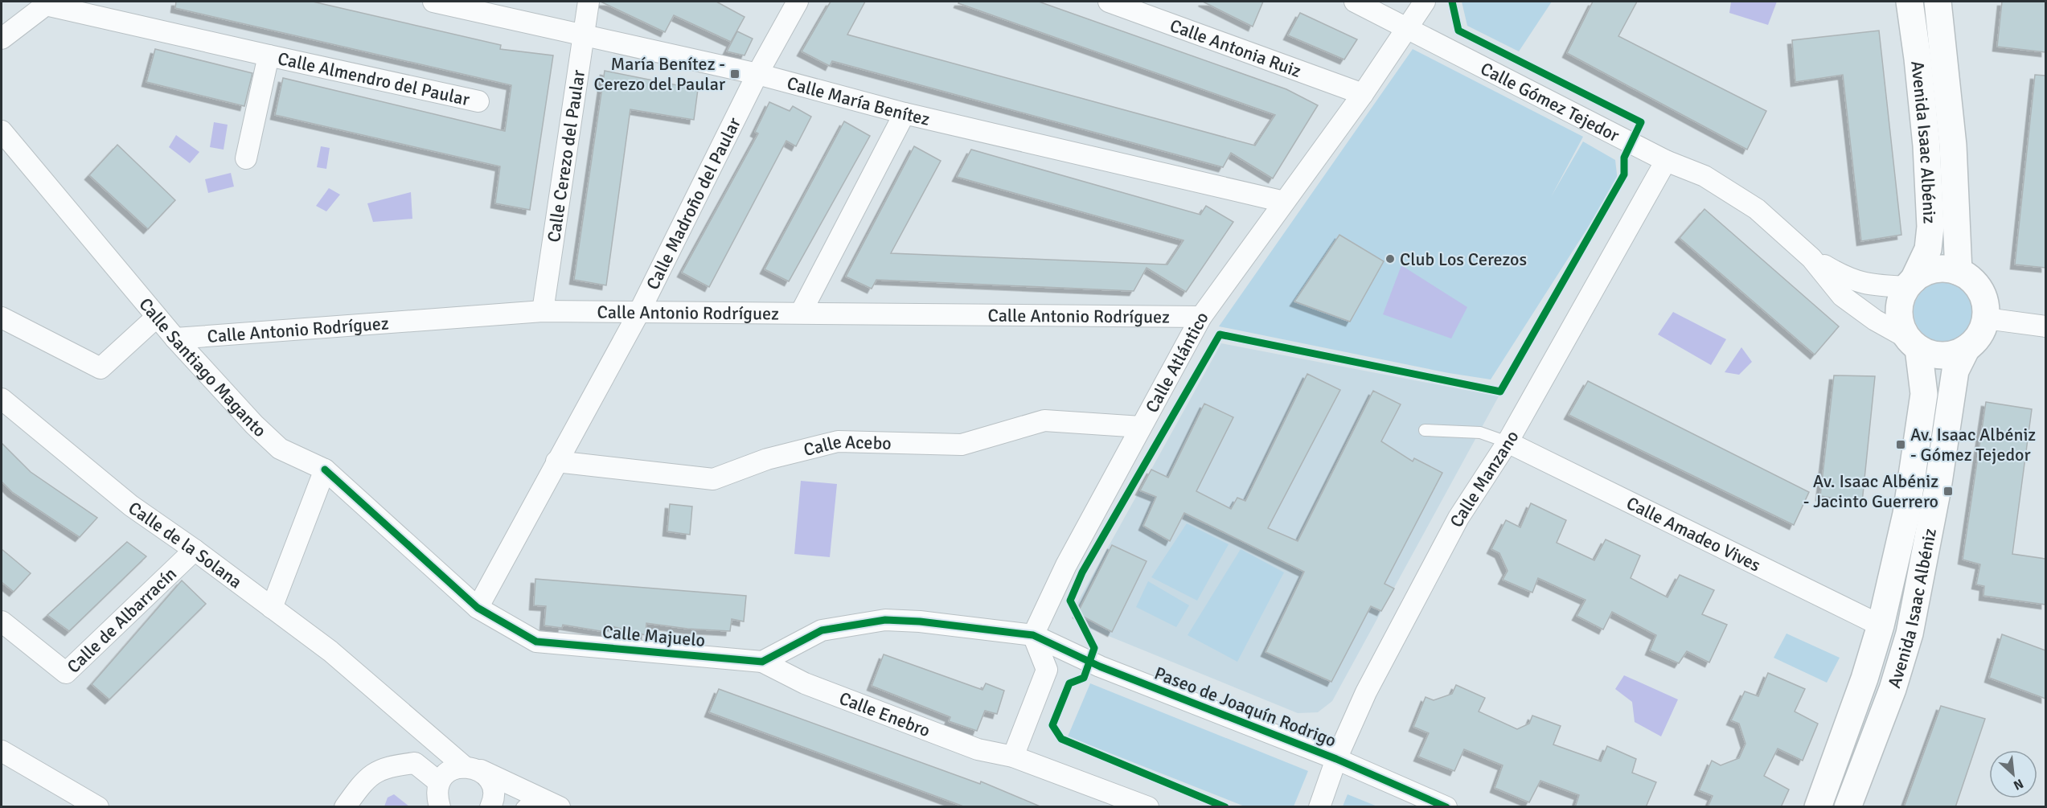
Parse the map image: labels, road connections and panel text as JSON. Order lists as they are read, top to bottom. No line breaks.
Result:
{"streets":{"street":["Calle Antonia Ruiz","Calle Almendro del Paular","Calle María Benítez","Calle Gómez Tejedor","Avenida Isaac Albéniz","Calle Cerezo del Paular","Calle Madroño del Paular","Calle Antonio Rodríguez","Calle Atlántico","Calle Santiago Maganto","Calle Acebo","Calle Manzano","Calle Amadeo Vives","Calle de la Solana","Calle de Albarracín","Calle Majuelo","Paseo de Joaquín Rodrigo","Calle Enebro"]},"crossings":[["Calle Antonia Ruiz","Calle Atlántico"],["Calle María Benítez","Calle Cerezo del Paular"],["Calle María Benítez","Calle Madroño del Paular"],["Calle María Benítez","Calle Atlántico"],["Calle Gómez Tejedor","Avenida Isaac Albéniz"],["Calle Gómez Tejedor","Calle Atlántico"],["Calle Gómez Tejedor","Calle Manzano"],["Avenida Isaac Albéniz","Calle Amadeo Vives"],["Calle Cerezo del Paular","Calle Antonio Rodríguez"],["Calle Madroño del Paular","Calle Antonio Rodríguez"],["Calle Madroño del Paular","Calle Acebo"],["Calle Madroño del Paular","Calle Majuelo"],["Calle Antonio Rodríguez","Calle Atlántico"],["Calle Antonio Rodríguez","Calle Santiago Maganto"],["Calle Atlántico","Calle Acebo"],["Calle Atlántico","Paseo de Joaquín Rodrigo"],["Calle Santiago Maganto","Calle Majuelo"],["Calle Manzano","Calle Amadeo Vives"],["Calle Manzano","Paseo de Joaquín Rodrigo"],["Calle de la Solana","Calle de Albarracín"],["Calle Majuelo","Calle Enebro"]],"places":{"transit":["María Benítez - Cerezo del Paular","Av. Isaac Albéniz - Gómez Tejedor","Av. Isaac Albéniz - Jacinto Guerrero"],"other":["Club Los Cerezos"]},"north":"bottom right"}
